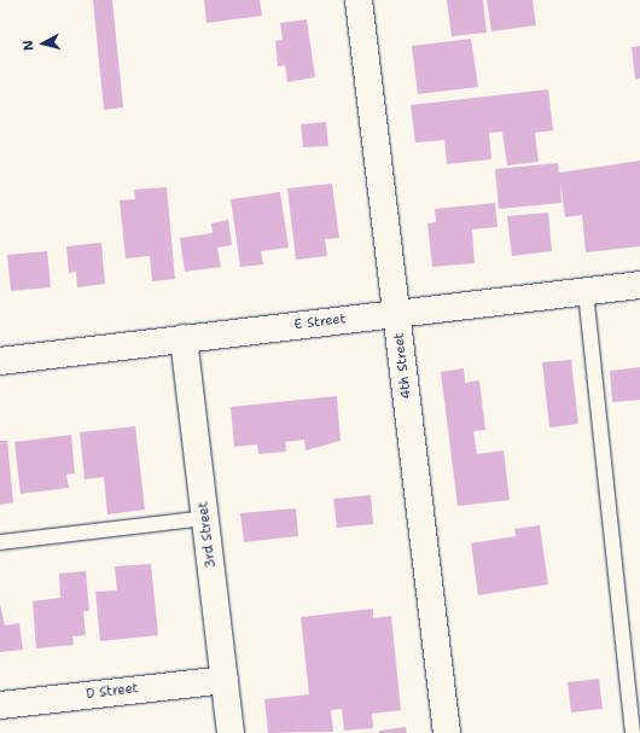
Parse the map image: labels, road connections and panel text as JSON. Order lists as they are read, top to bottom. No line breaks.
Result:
{"streets":{"street":["E Street","4th Street","3rd Street","D Street"]},"crossings":[["E Street","4th Street"],["E Street","3rd Street"],["3rd Street","D Street"]],"north":"left"}
